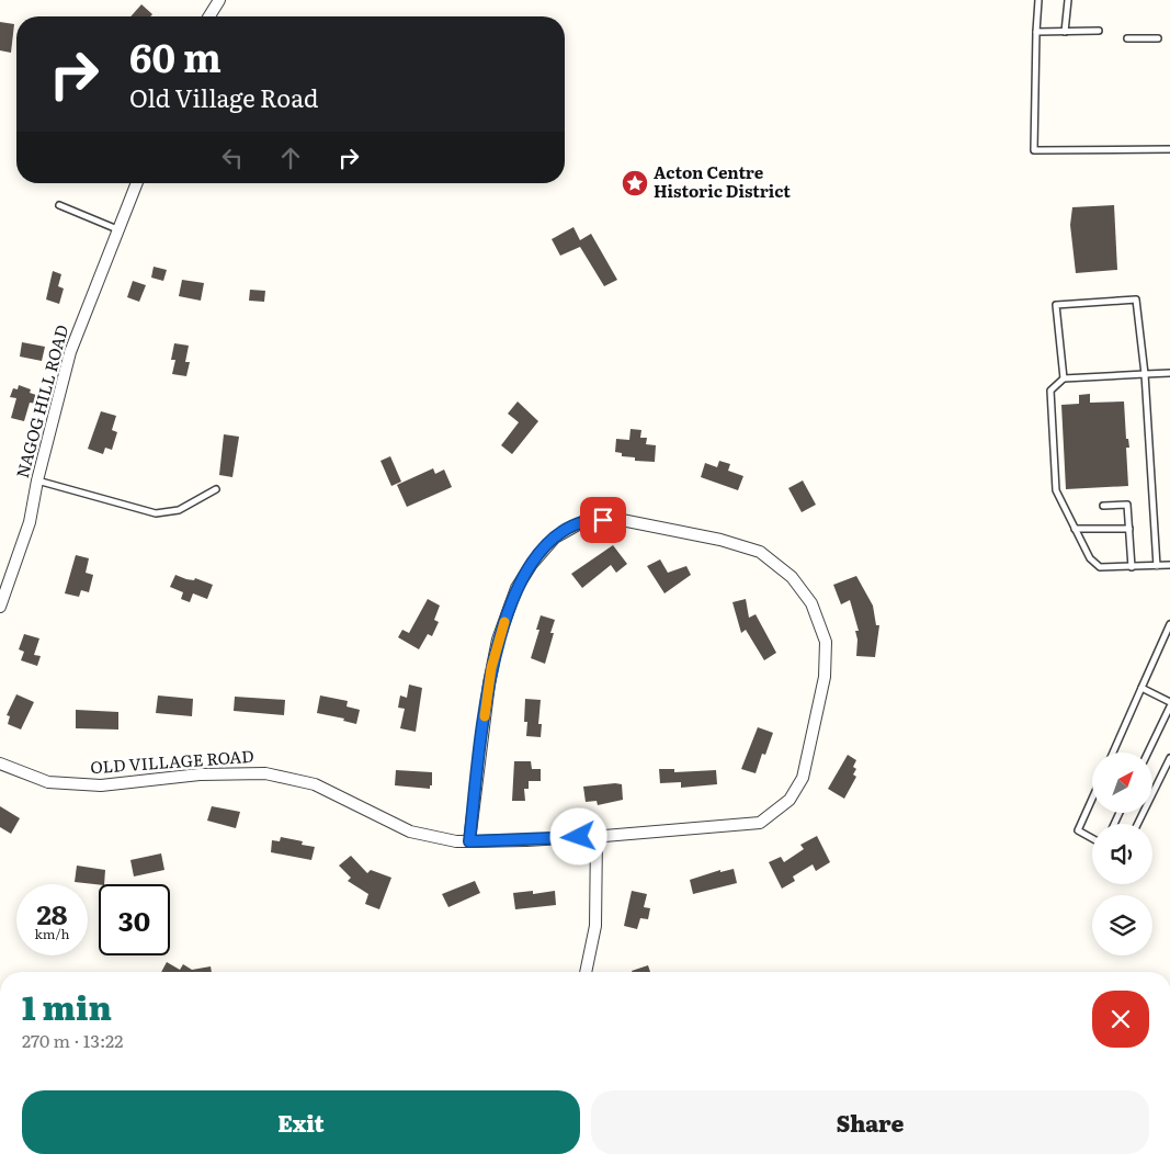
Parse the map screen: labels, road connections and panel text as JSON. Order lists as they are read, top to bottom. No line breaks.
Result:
{"streets":{"street":["NAGOG HILL ROAD","OLD VILLAGE ROAD"]},"places":{"place":["Acton Centre Historic District"]},"north":"top right","page":{"turn":["60 m","Old Village Road"],"speed":"28 km/h","limit":"30","heading":["1 min","270 m · 13:22"],"buttons":["Exit","Share"]}}
